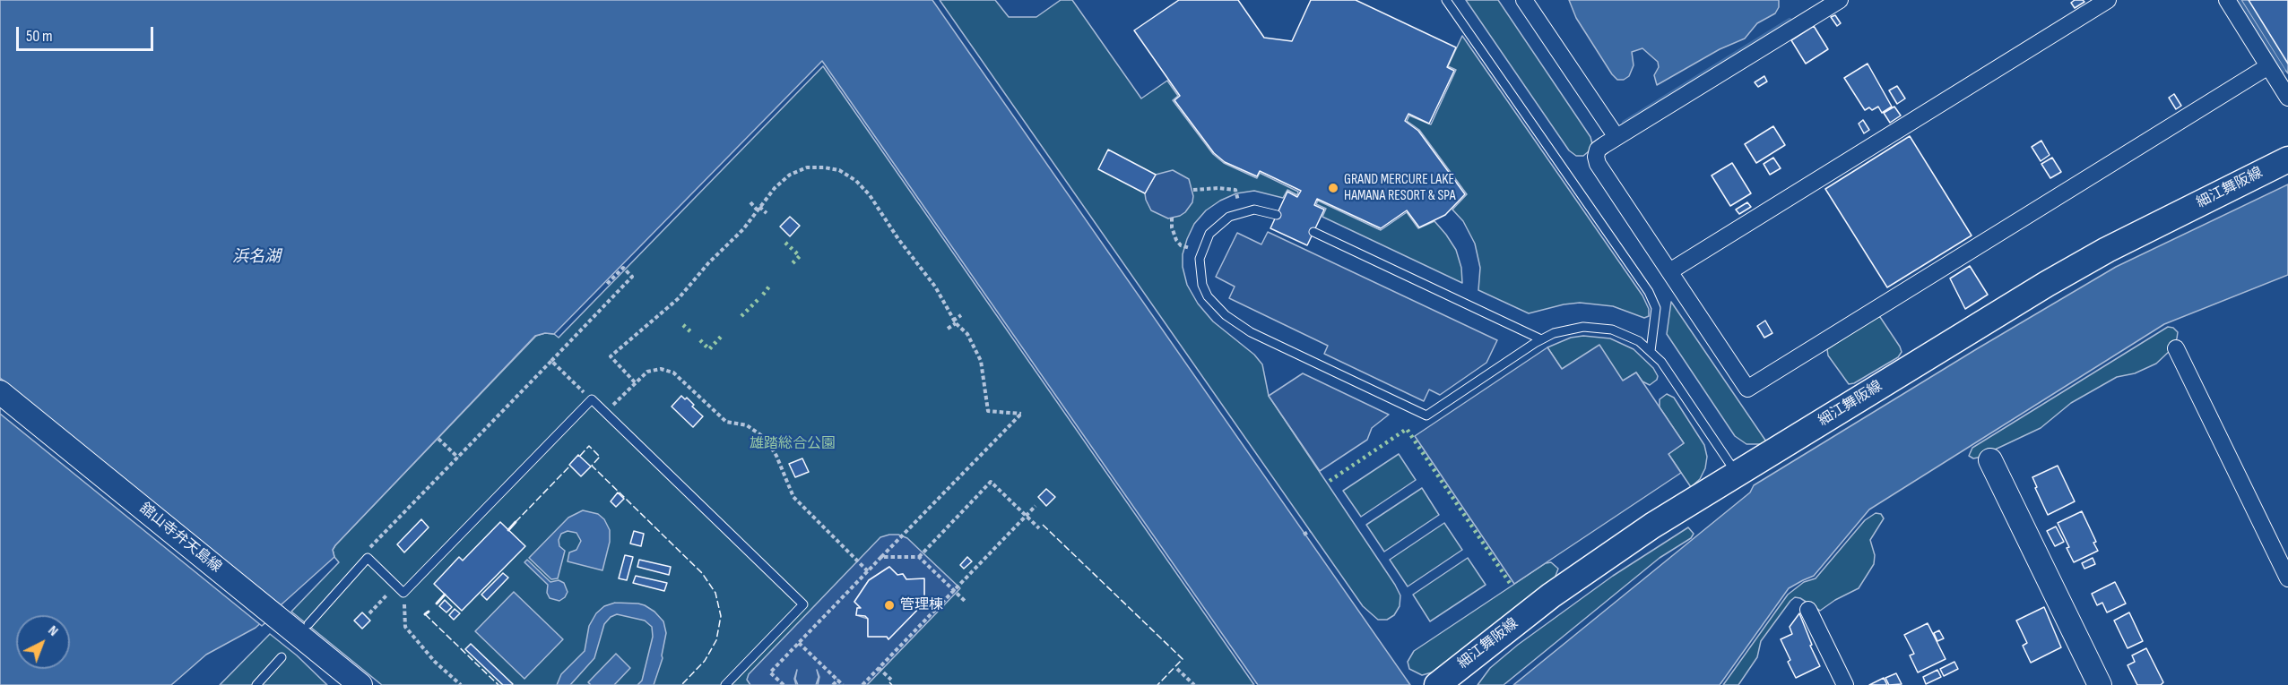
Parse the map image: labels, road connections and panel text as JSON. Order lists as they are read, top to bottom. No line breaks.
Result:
{"streets":{"main road":["細江舞阪線","舘山寺弁天島線"]},"water":["浜名湖"],"parks":["雄踏総合公園"],"places":["GRAND MERCURE LAKE HAMANA RESORT & SPA","管理棟"],"scale_bar":"50 m","north":"top right"}
